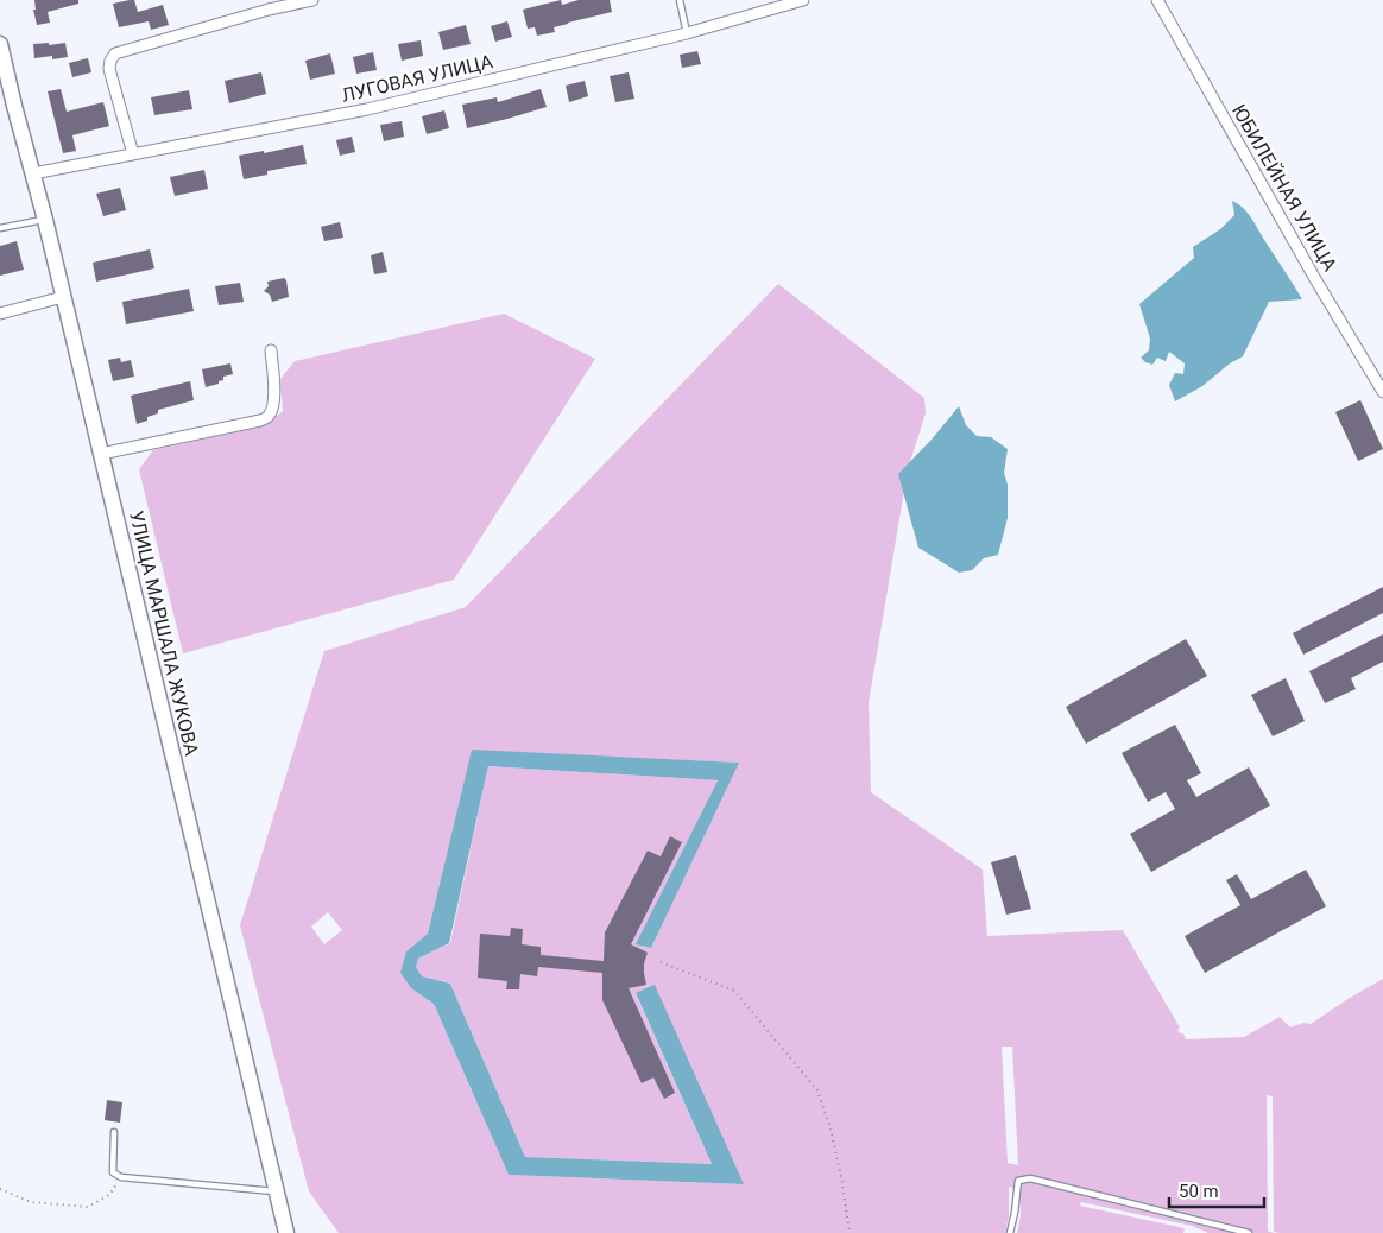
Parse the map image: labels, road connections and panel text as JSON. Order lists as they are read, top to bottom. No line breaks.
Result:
{"streets":{"street":["ЛУГОВАЯ УЛИЦА","ЮБИЛЕЙНАЯ УЛИЦА","УЛИЦА МАРШАЛА ЖУКОВА"]},"crossings":[["ЛУГОВАЯ УЛИЦА","УЛИЦА МАРШАЛА ЖУКОВА"]],"scale_bar":"50 m"}
